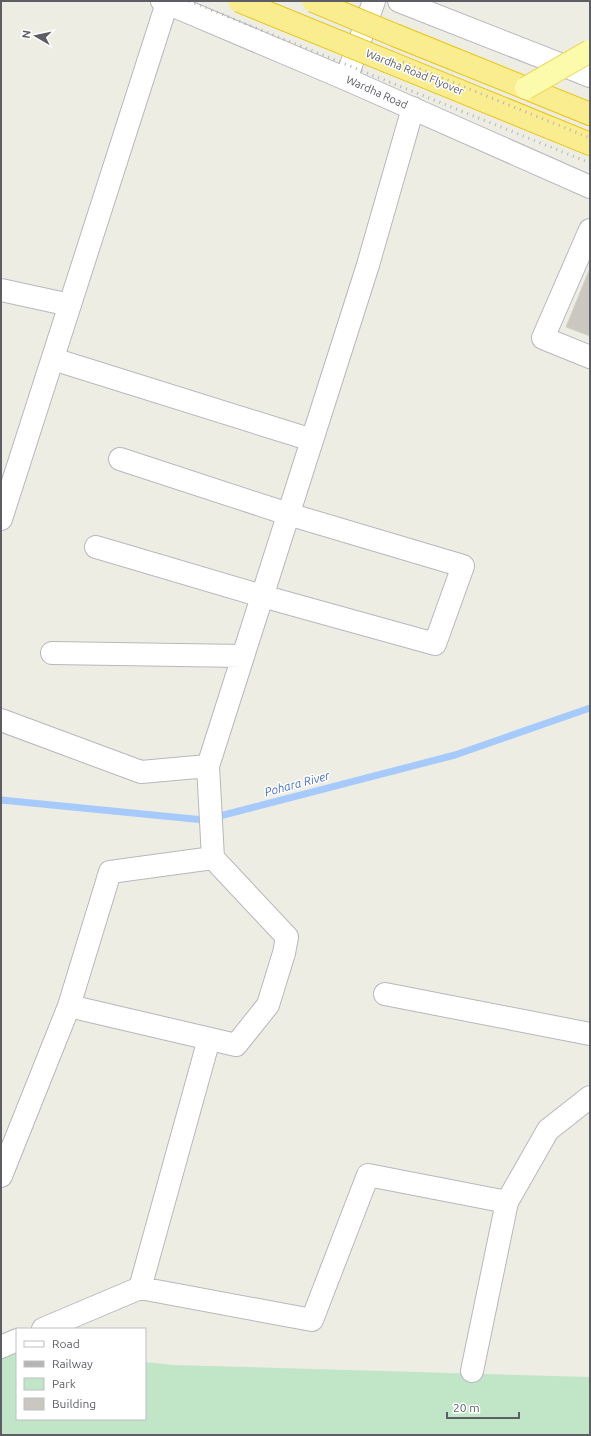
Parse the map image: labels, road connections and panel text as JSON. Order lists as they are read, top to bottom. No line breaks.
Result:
{"streets":{"highway":["Wardha Road Flyover"],"street":["Wardha Road"]},"water":["Pohara River"],"legend":["Road","Railway","Park","Building"],"scale_bar":"20 m","north":"left"}
